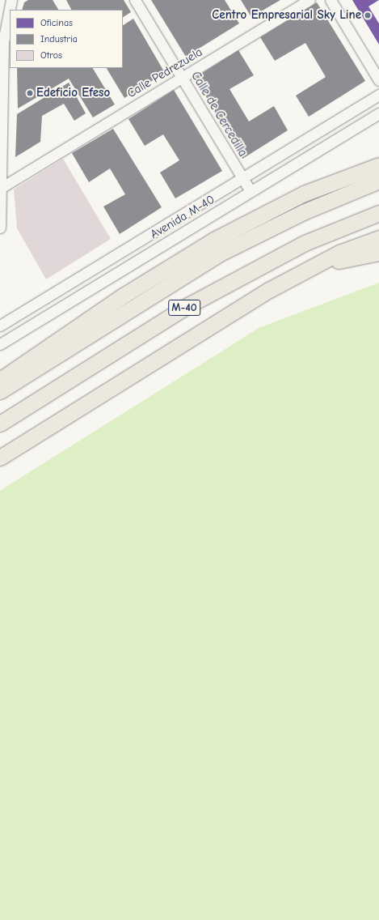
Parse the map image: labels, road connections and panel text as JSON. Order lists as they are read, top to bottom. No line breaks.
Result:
{"streets":{"highway":["M-40"],"street":["Calle Pedrezuela","Calle de Cercedilla","Avenida M-40"]},"crossings":[["Calle Pedrezuela","Calle de Cercedilla"],["Calle de Cercedilla","Avenida M-40"]],"places":["Centro Empresarial Sky Line","Edeficio Efeso"],"legend":["Oficinas","Industria","Otros"]}
